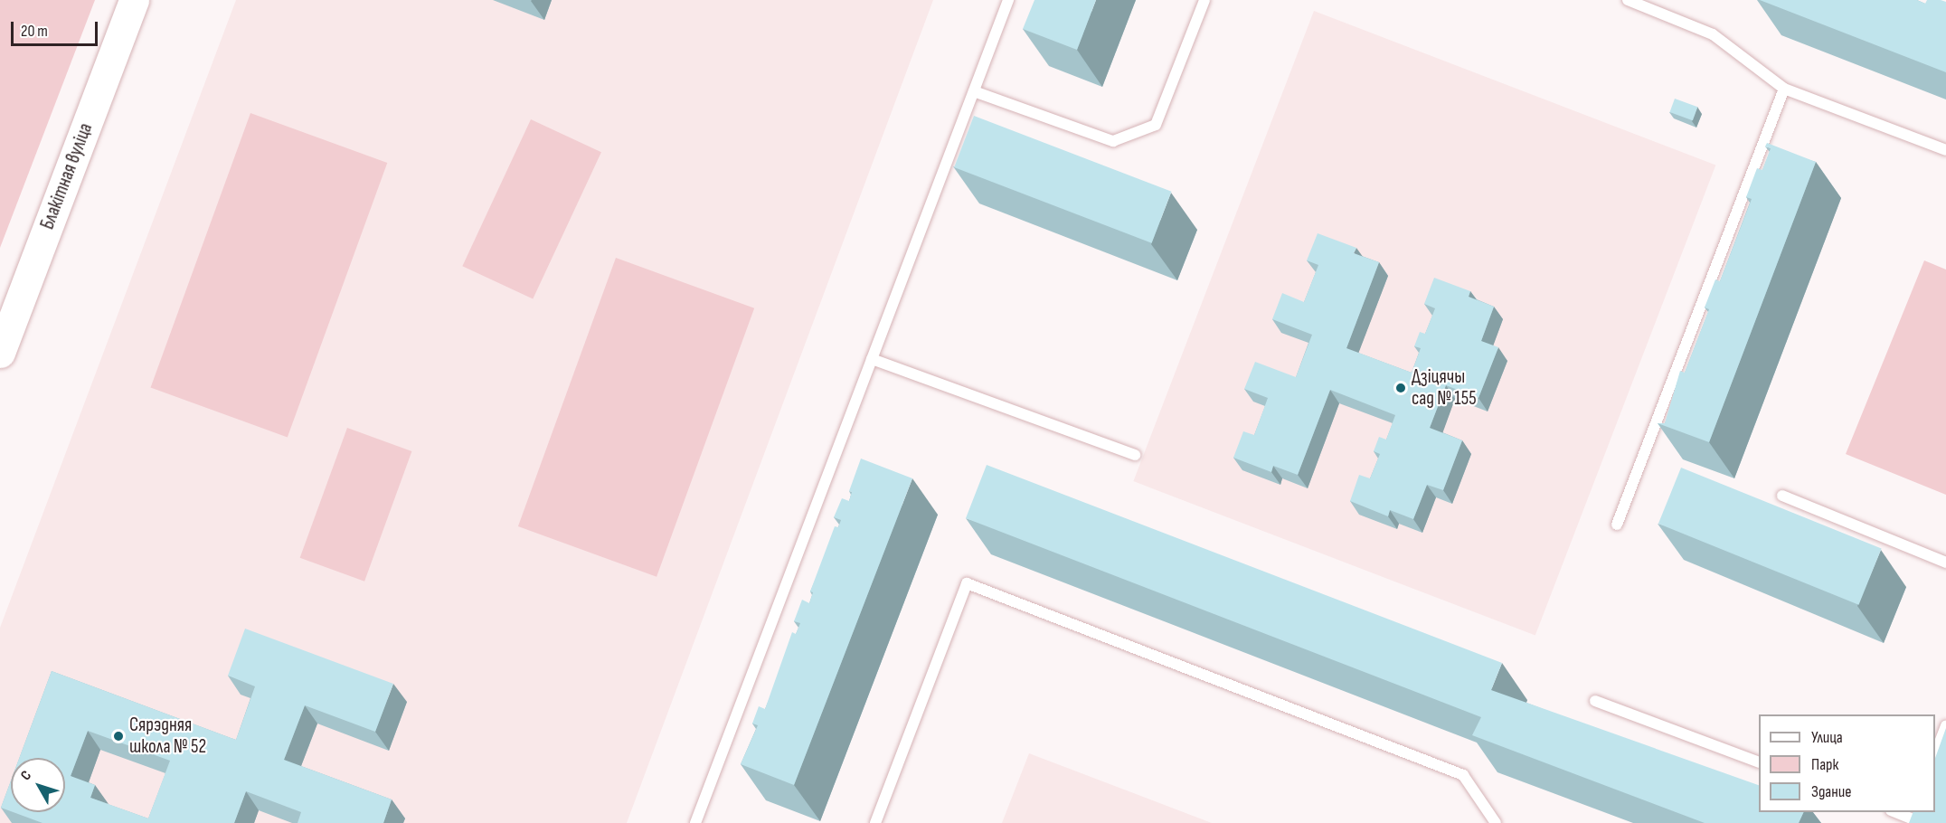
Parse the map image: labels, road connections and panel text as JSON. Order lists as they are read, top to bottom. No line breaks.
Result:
{"streets":{"street":["Блакітная вуліца"]},"places":["Дзіцячы сад № 155","Сярэдняя школа № 52"],"legend":["Улица","Парк","Здание"],"scale_bar":"20 m","north":"top left"}
